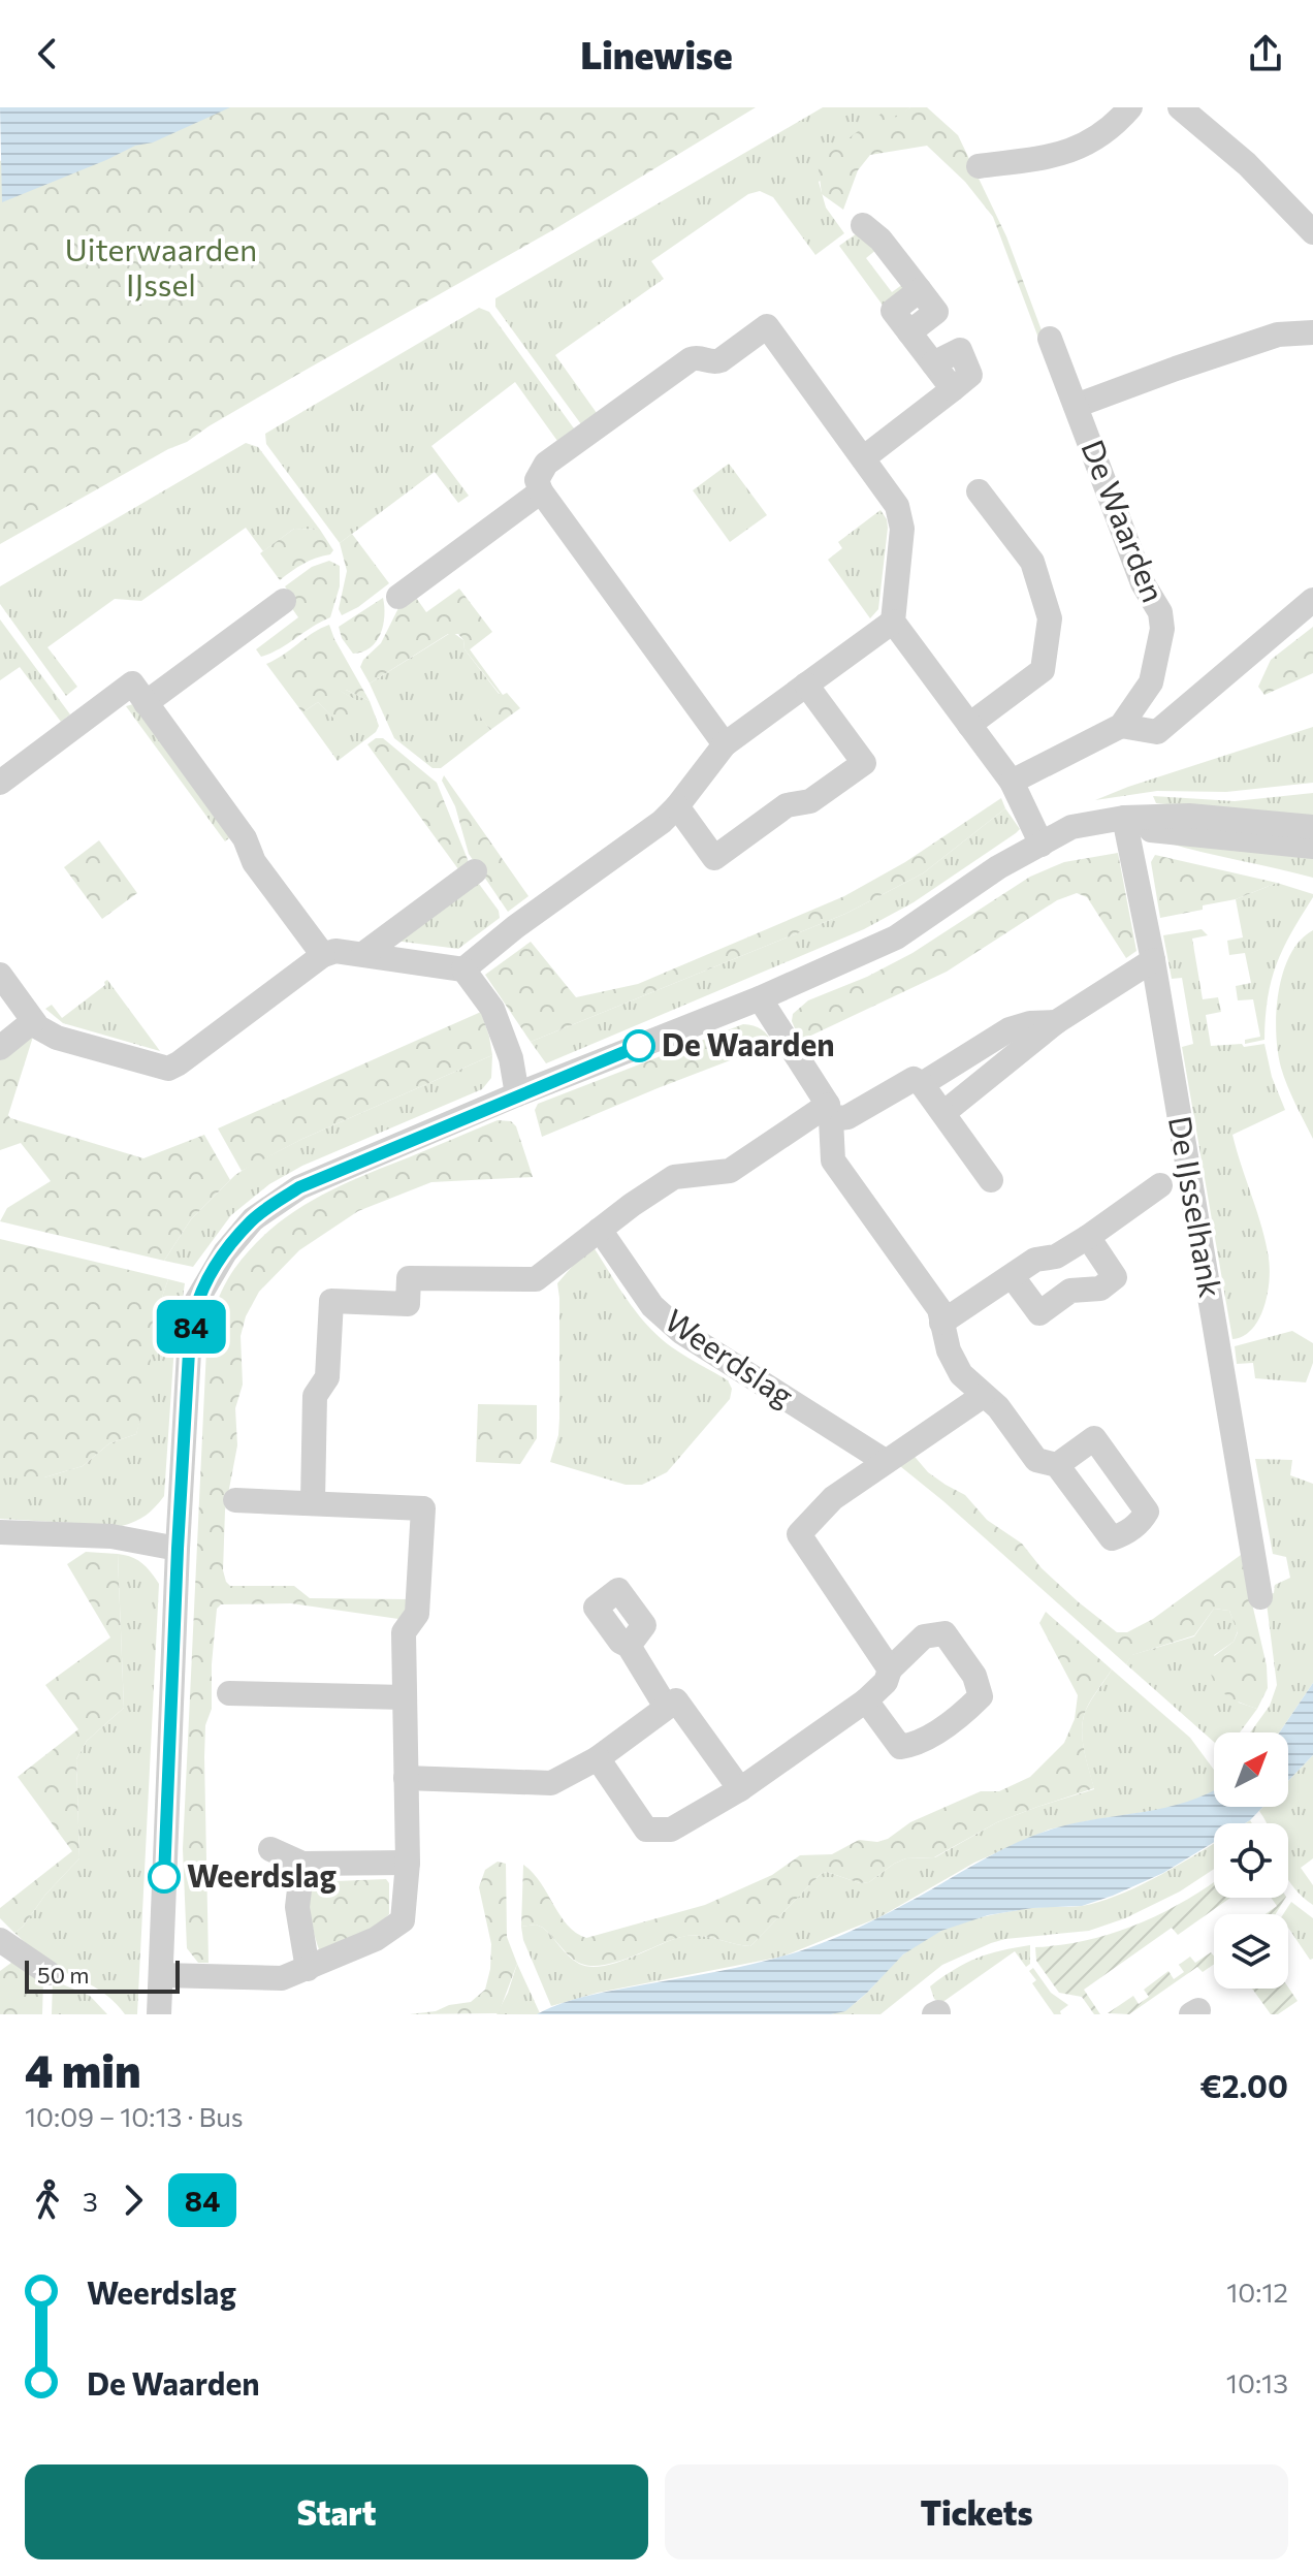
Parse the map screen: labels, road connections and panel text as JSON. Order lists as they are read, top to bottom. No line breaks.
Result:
{"streets":{"street":["De Waarden","De IJsselhank","Weerdslag"]},"parks":["Uiterwaarden IJssel"],"places":["De Waarden","Weerdslag"],"lines":["bus line 84"],"scale_bar":"50 m","north":"top right","page":{"header":"Linewise","on_map":"84","scale":"50 m","heading":["4 min","10:09 – 10:13 · Bus","€2.00"],"legs":["3","84"],"list":[{"name":"Weerdslag","value":"10:12"},{"name":"De Waarden","value":"10:13"}],"buttons":["Start","Tickets"]}}
